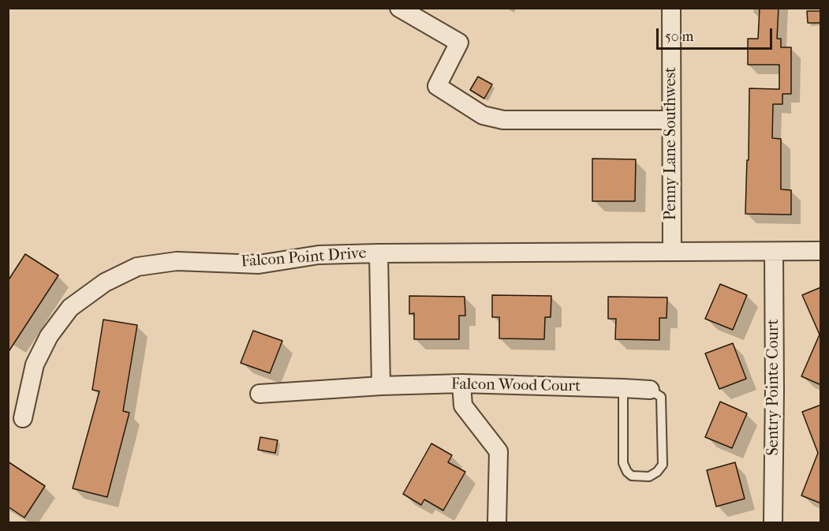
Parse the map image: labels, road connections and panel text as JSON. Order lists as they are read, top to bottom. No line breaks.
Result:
{"streets":{"street":["Penny Lane Southwest","Falcon Point Drive","Falcon Wood Court","Sentry Pointe Court"]},"crossings":[["Penny Lane Southwest","Falcon Point Drive"],["Falcon Point Drive","Sentry Pointe Court"]],"scale_bar":"50 m"}
